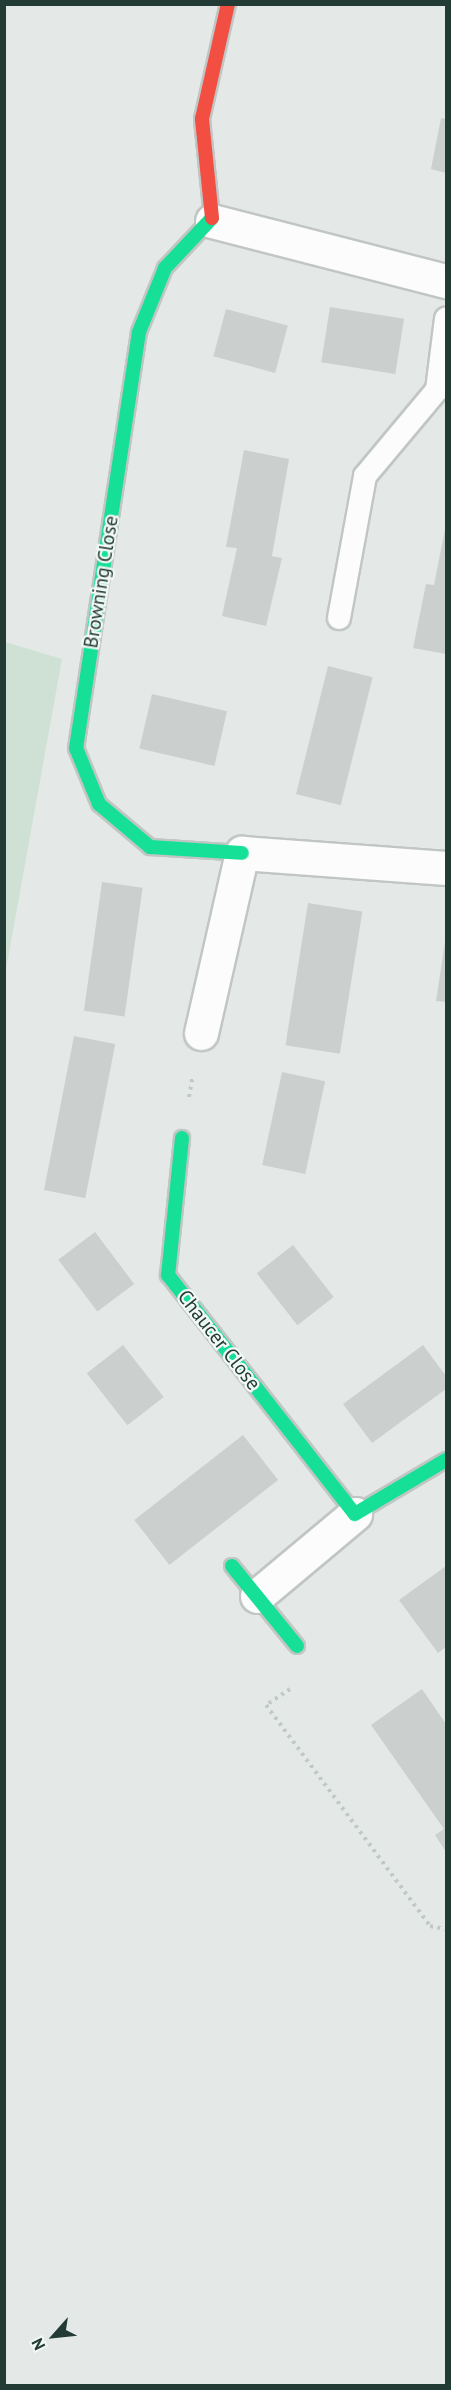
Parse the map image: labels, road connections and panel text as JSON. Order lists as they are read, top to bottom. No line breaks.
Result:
{"streets":{"street":["Browning Close","Chaucer Close"]},"north":"bottom left"}
